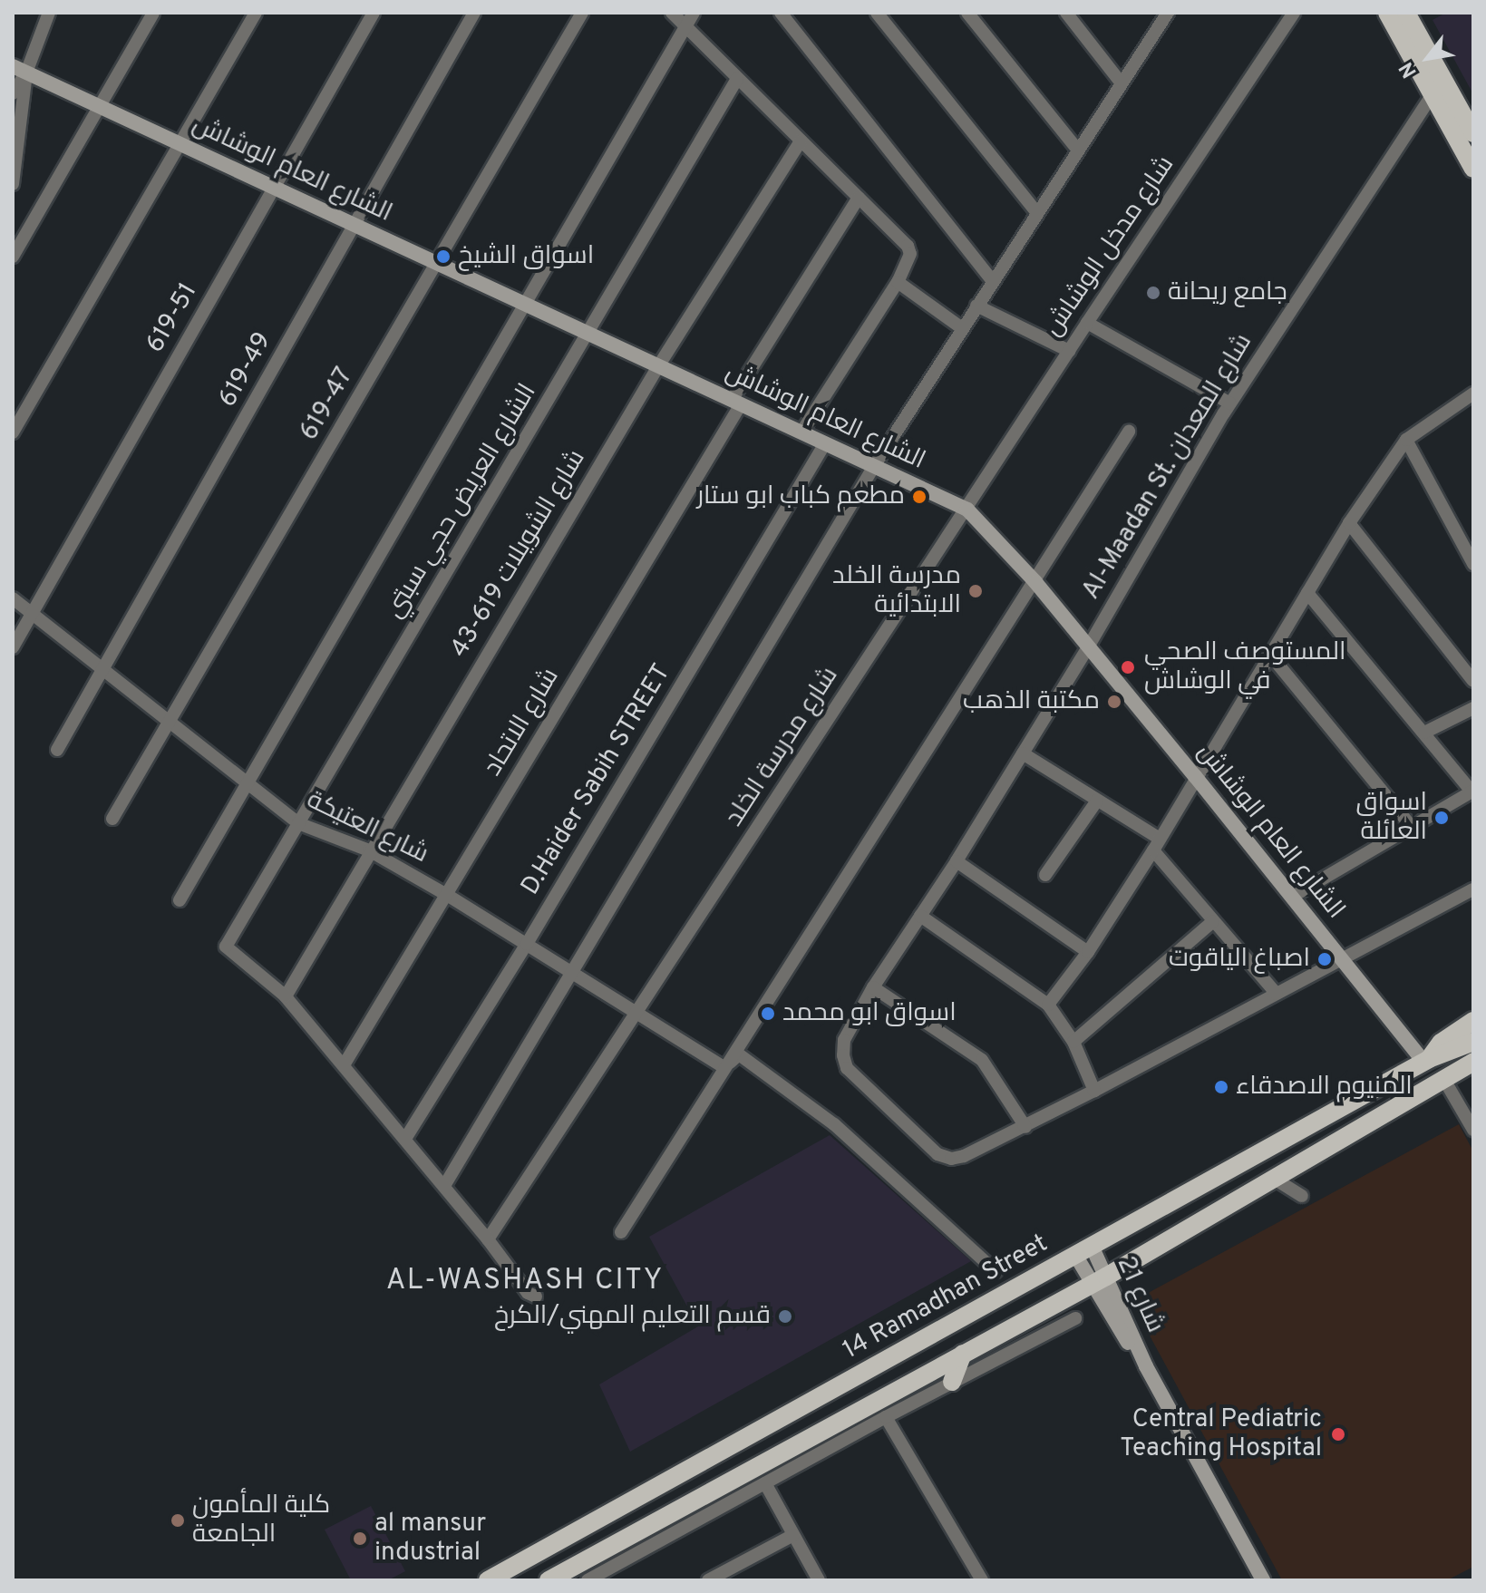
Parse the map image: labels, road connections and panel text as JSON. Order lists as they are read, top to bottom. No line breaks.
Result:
{"streets":{"main road":["14 Ramadhan Street"],"street":["الشارع العام الوشاش","شارع مدخل الوشاش","619-51","619-49","619-47","Al-Maadan St. شارع المعدان","الشارع العريض حجي سبتي","شارع الشويلات 619-43","شارع الاتحاد","شارع مدرسة الخلد","D.Haider Sabih STREET","شارع العتيکة","شارع 21"]},"crossings":[["الشارع العام الوشاش","شارع مدخل الوشاش"],["الشارع العام الوشاش","619-51"],["الشارع العام الوشاش","619-49"],["الشارع العام الوشاش","619-47"],["الشارع العام الوشاش","Al-Maadan St. شارع المعدان"],["الشارع العام الوشاش","الشارع العريض حجي سبتي"],["الشارع العام الوشاش","شارع الشويلات 619-43"],["الشارع العام الوشاش","شارع الاتحاد"],["الشارع العام الوشاش","شارع مدرسة الخلد"],["الشارع العام الوشاش","D.Haider Sabih STREET"],["الشارع العام الوشاش","14 Ramadhan Street"],["شارع مدخل الوشاش","شارع مدرسة الخلد"],["619-51","شارع العتيکة"],["619-49","شارع العتيکة"],["619-47","شارع العتيکة"],["الشارع العريض حجي سبتي","شارع الشويلات 619-43"],["الشارع العريض حجي سبتي","شارع العتيکة"],["شارع الشويلات 619-43","شارع العتيکة"],["شارع الاتحاد","شارع العتيکة"],["شارع مدرسة الخلد","شارع العتيکة"],["D.Haider Sabih STREET","شارع العتيکة"],["شارع 21","14 Ramadhan Street"]],"districts":["AL-WASHASH CITY"],"places":["اسواق الشيخ","جامع ريحانة","مطعم كباب ابو ستار","مدرسة الخلد الابتدائية","المستوصف الصحي في الوشاش","مكتبة الذهب","اسواق العائلة","اصباغ الياقوت","اسواق ابو محمد","المنيوم الاصدقاء","قسم التعليم المهني/الكرخ","Central Pediatric Teaching Hospital","كلية المأمون الجامعة","al mansur industrial"],"north":"bottom left"}
